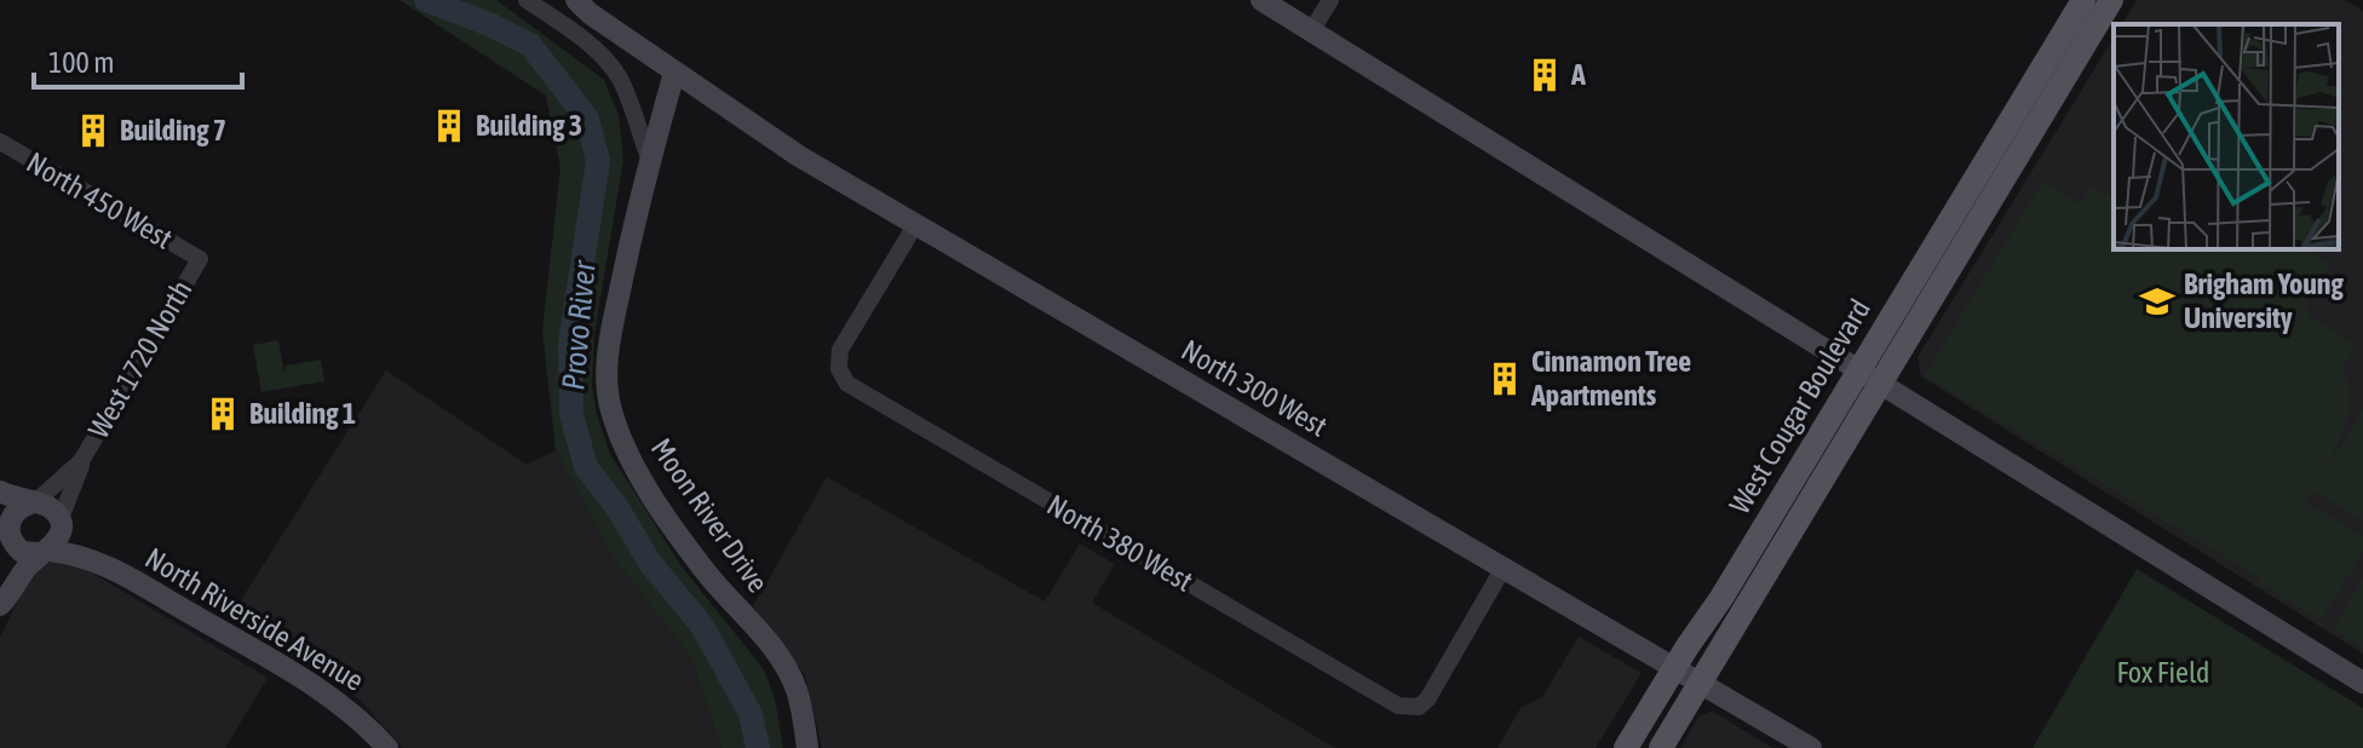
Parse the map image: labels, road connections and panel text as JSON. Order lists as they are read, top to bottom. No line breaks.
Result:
{"streets":{"main road":["West Cougar Boulevard"],"street":["North 450 West","West 1720 North","North 300 West","Moon River Drive","North 380 West","North Riverside Avenue"]},"crossings":[["North 450 West","West 1720 North"],["West 1720 North","North Riverside Avenue"],["North 300 West","West Cougar Boulevard"],["North 300 West","North 380 West"]],"water":["Provo River"],"parks":["Fox Field"],"places":{"building":["A","Building 3","Building 7","Cinnamon Tree Apartments","Building 1"],"school or university":["Brigham Young University"]},"scale_bar":"100 m"}
